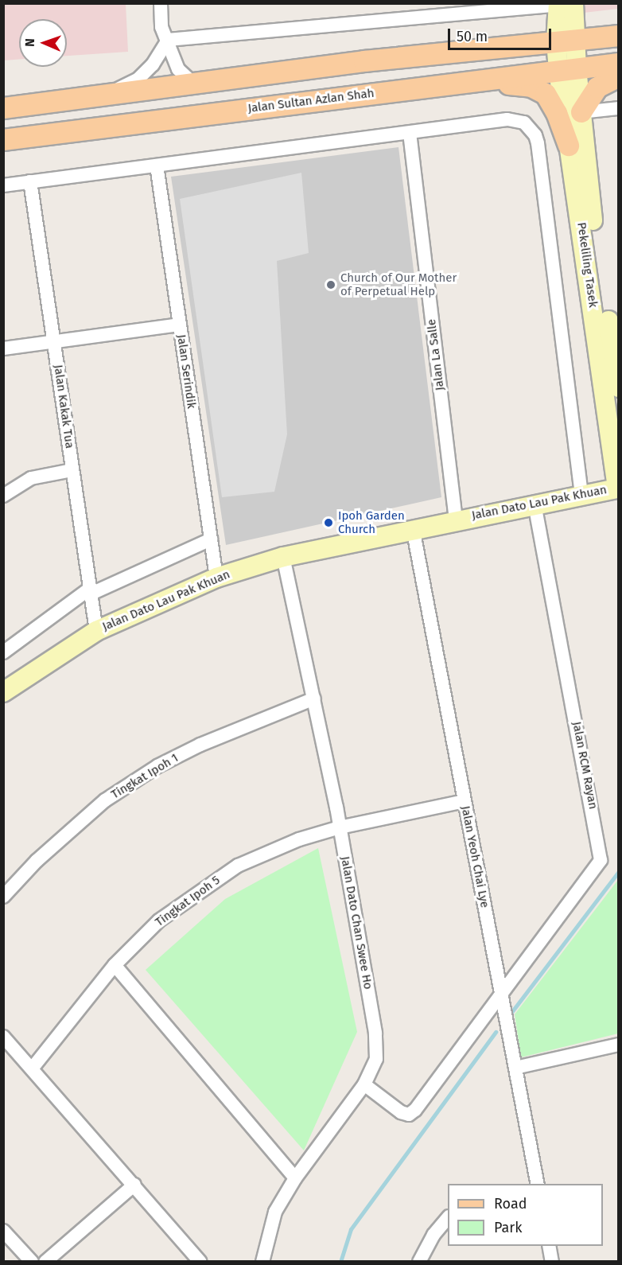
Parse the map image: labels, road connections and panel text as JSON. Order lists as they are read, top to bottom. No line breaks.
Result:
{"streets":{"main road":["Jalan Sultan Azlan Shah","Pekeliling Tasek","Jalan Dato Lau Pak Khuan"],"street":["Jalan La Salle","Jalan Serindik","Jalan Kakak Tua","Jalan RCM Rayan","Tingkat Ipoh 1","Jalan Yeoh Chai Lye","Tingkat Ipoh 5","Jalan Dato Chan Swee Ho"]},"crossings":[["Jalan Sultan Azlan Shah","Pekeliling Tasek"],["Pekeliling Tasek","Jalan Dato Lau Pak Khuan"],["Jalan La Salle","Jalan Dato Lau Pak Khuan"],["Jalan Serindik","Jalan Dato Lau Pak Khuan"],["Jalan Kakak Tua","Jalan Dato Lau Pak Khuan"],["Jalan Dato Lau Pak Khuan","Jalan RCM Rayan"],["Jalan Dato Lau Pak Khuan","Jalan Yeoh Chai Lye"],["Jalan Dato Lau Pak Khuan","Jalan Dato Chan Swee Ho"],["Jalan RCM Rayan","Jalan Yeoh Chai Lye"],["Jalan RCM Rayan","Jalan Dato Chan Swee Ho"],["Tingkat Ipoh 1","Jalan Dato Chan Swee Ho"],["Jalan Yeoh Chai Lye","Tingkat Ipoh 5"],["Tingkat Ipoh 5","Jalan Dato Chan Swee Ho"]],"places":["Church of Our Mother of Perpetual Help","Ipoh Garden Church"],"legend":["Road","Park"],"scale_bar":"50 m","north":"left"}
